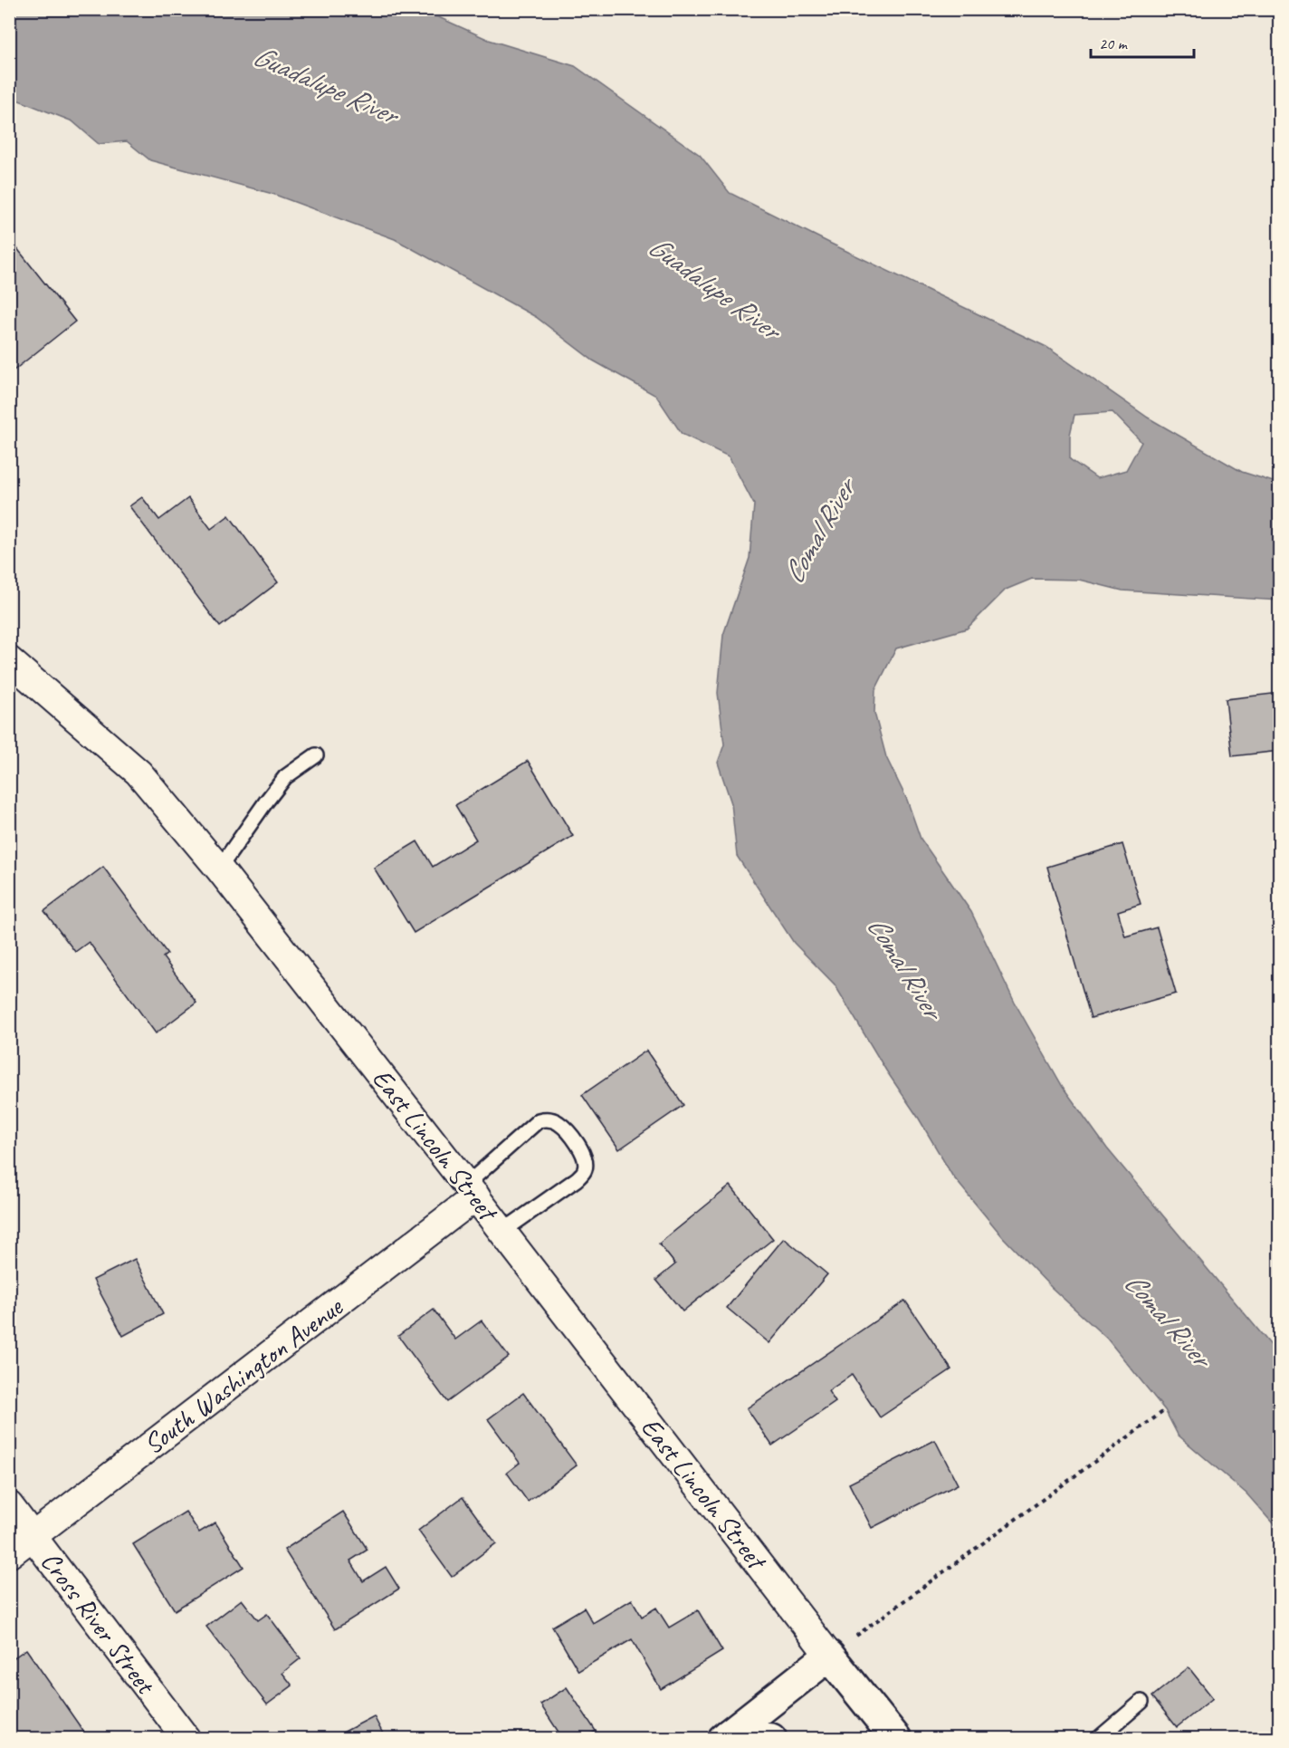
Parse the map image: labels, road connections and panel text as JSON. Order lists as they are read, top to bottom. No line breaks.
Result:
{"streets":{"street":["East Lincoln Street","South Washington Avenue","Cross River Street"]},"crossings":[["East Lincoln Street","South Washington Avenue"],["South Washington Avenue","Cross River Street"]],"water":["Guadalupe River","Comal River"],"scale_bar":"20 m"}
